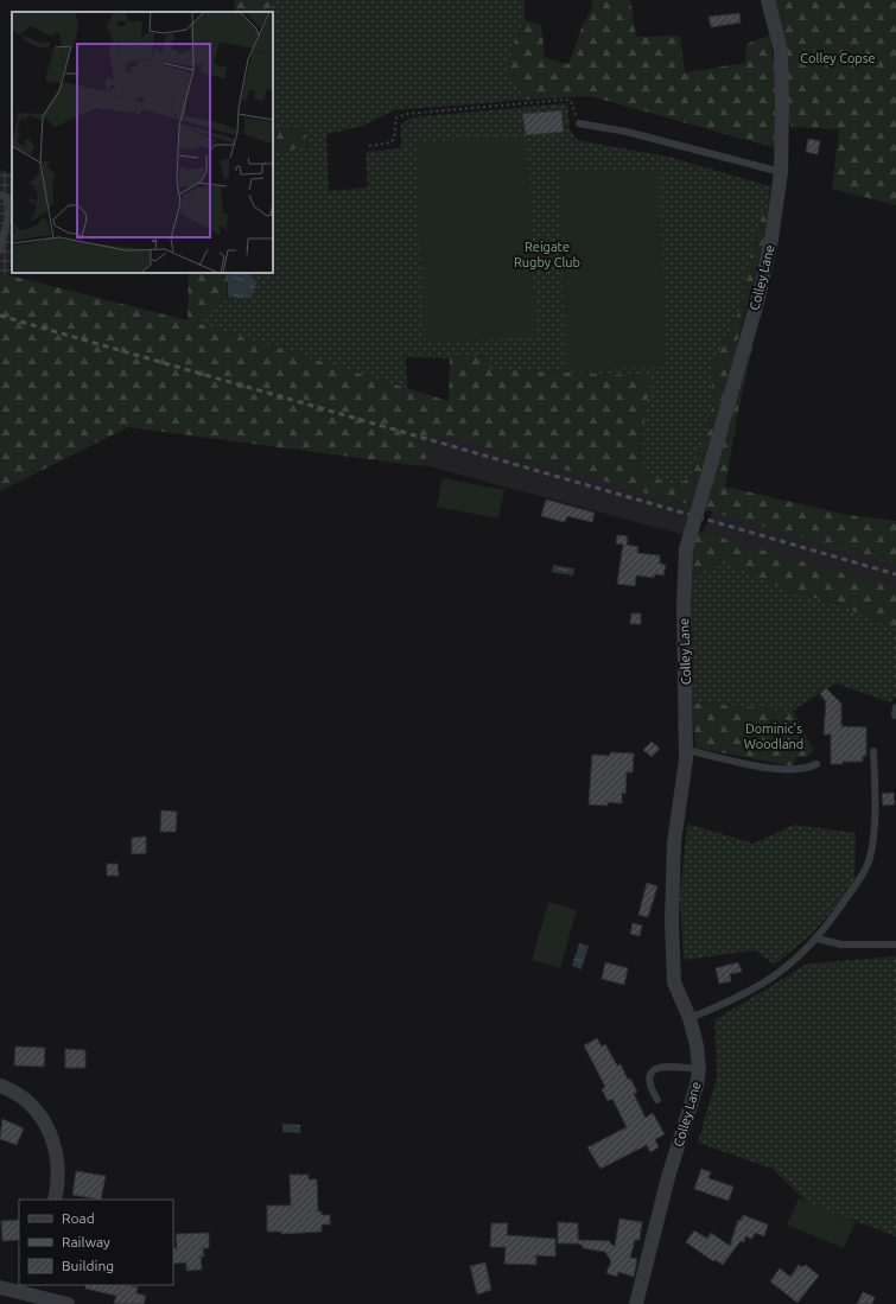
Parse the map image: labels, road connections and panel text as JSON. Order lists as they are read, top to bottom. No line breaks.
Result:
{"streets":{"street":["Colley Lane"]},"parks":["Colley Copse","Reigate Rugby Club","Dominic's Woodland"],"legend":["Road","Railway","Building"]}
